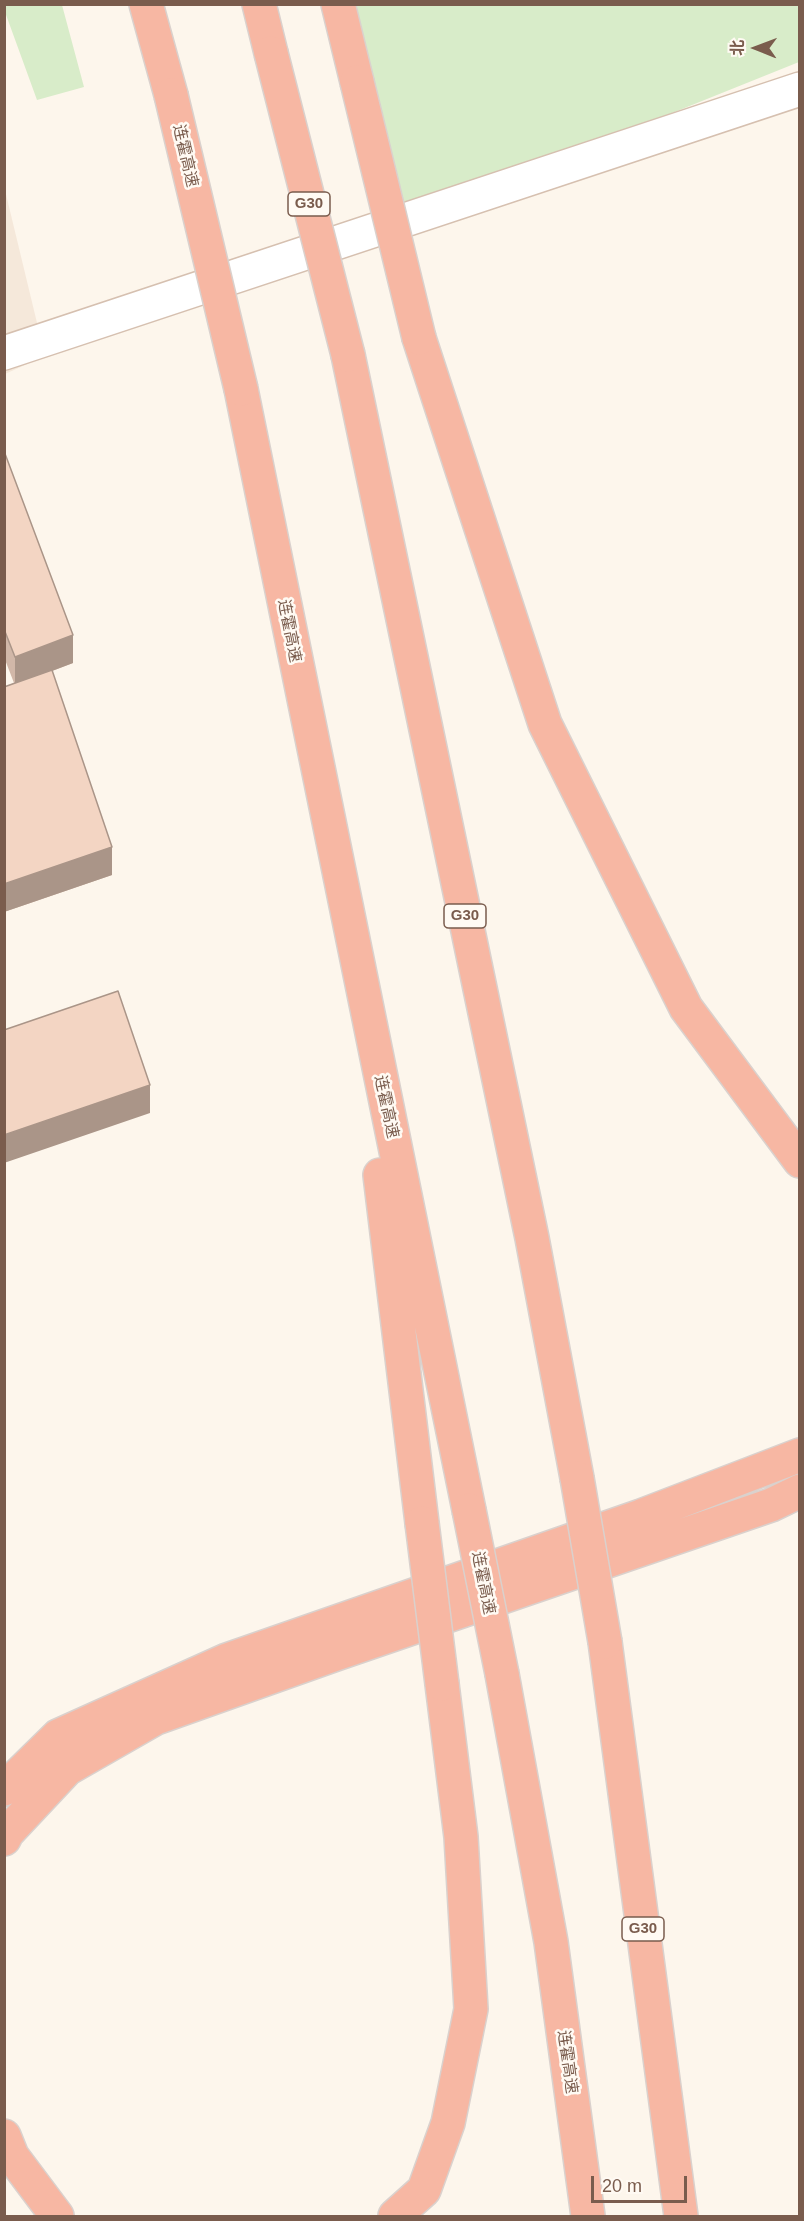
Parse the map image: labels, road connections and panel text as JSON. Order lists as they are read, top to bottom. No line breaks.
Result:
{"streets":{"highway":["连霍高速","G30"]},"scale_bar":"20 m","north":"left"}
